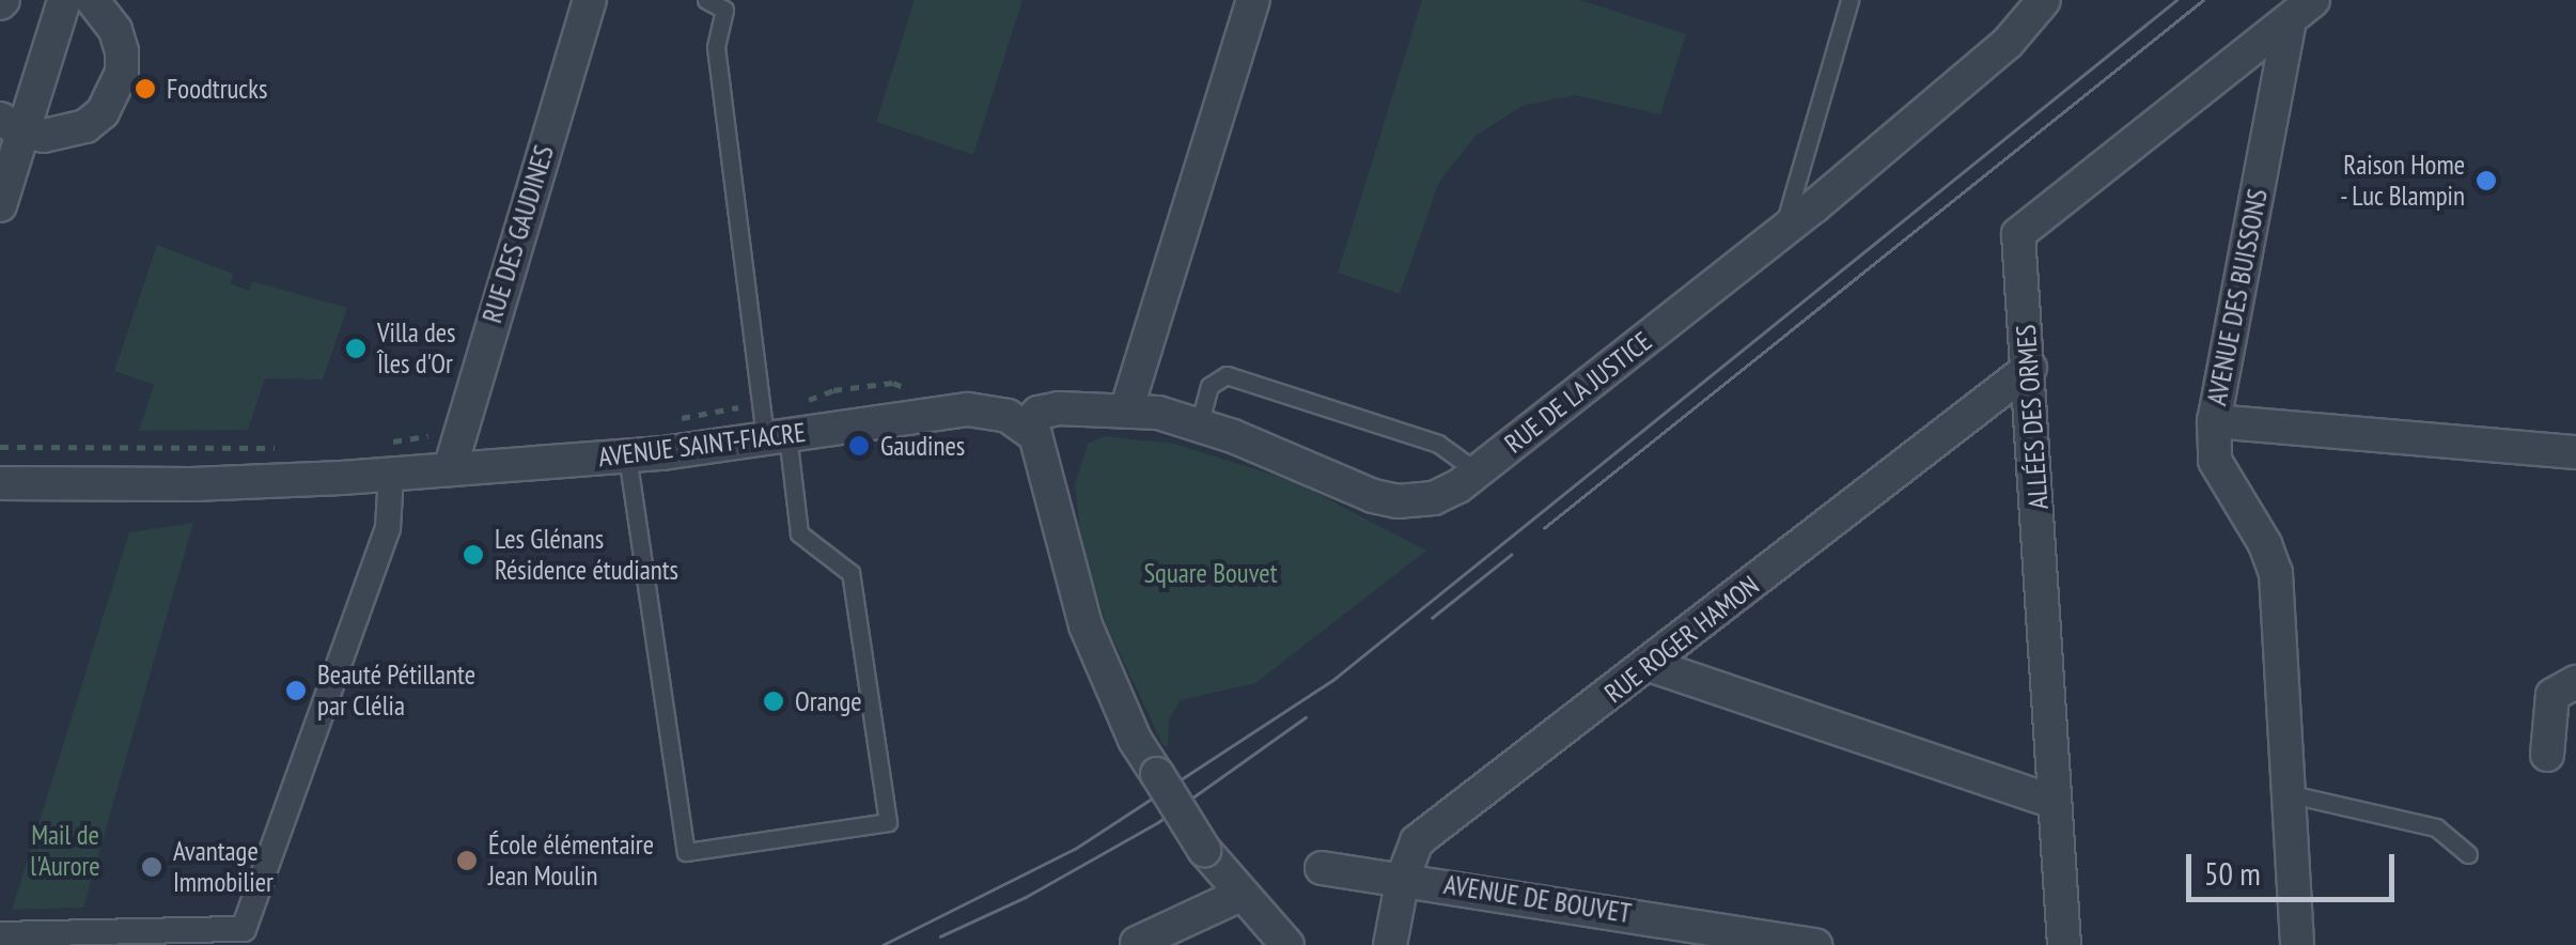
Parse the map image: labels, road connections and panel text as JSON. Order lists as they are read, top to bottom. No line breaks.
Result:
{"streets":{"street":["RUE DES GAUDINES","AVENUE DES BUISSONS","RUE DE LA JUSTICE","ALLÉES DES ORMES","AVENUE SAINT-FIACRE","RUE ROGER HAMON","AVENUE DE BOUVET"]},"crossings":[["RUE DES GAUDINES","AVENUE SAINT-FIACRE"],["AVENUE DES BUISSONS","ALLÉES DES ORMES"],["RUE DE LA JUSTICE","AVENUE SAINT-FIACRE"],["ALLÉES DES ORMES","RUE ROGER HAMON"],["RUE ROGER HAMON","AVENUE DE BOUVET"]],"parks":["Square Bouvet","Mail de l'Aurore"],"places":["Foodtrucks","Raison Home - Luc Blampin","Villa des Îles d'Or","Gaudines","Les Glénans Résidence étudiants","Beauté Pétillante par Clélia","Orange","École élémentaire Jean Moulin","Avantage Immobilier"],"scale_bar":"50 m"}
